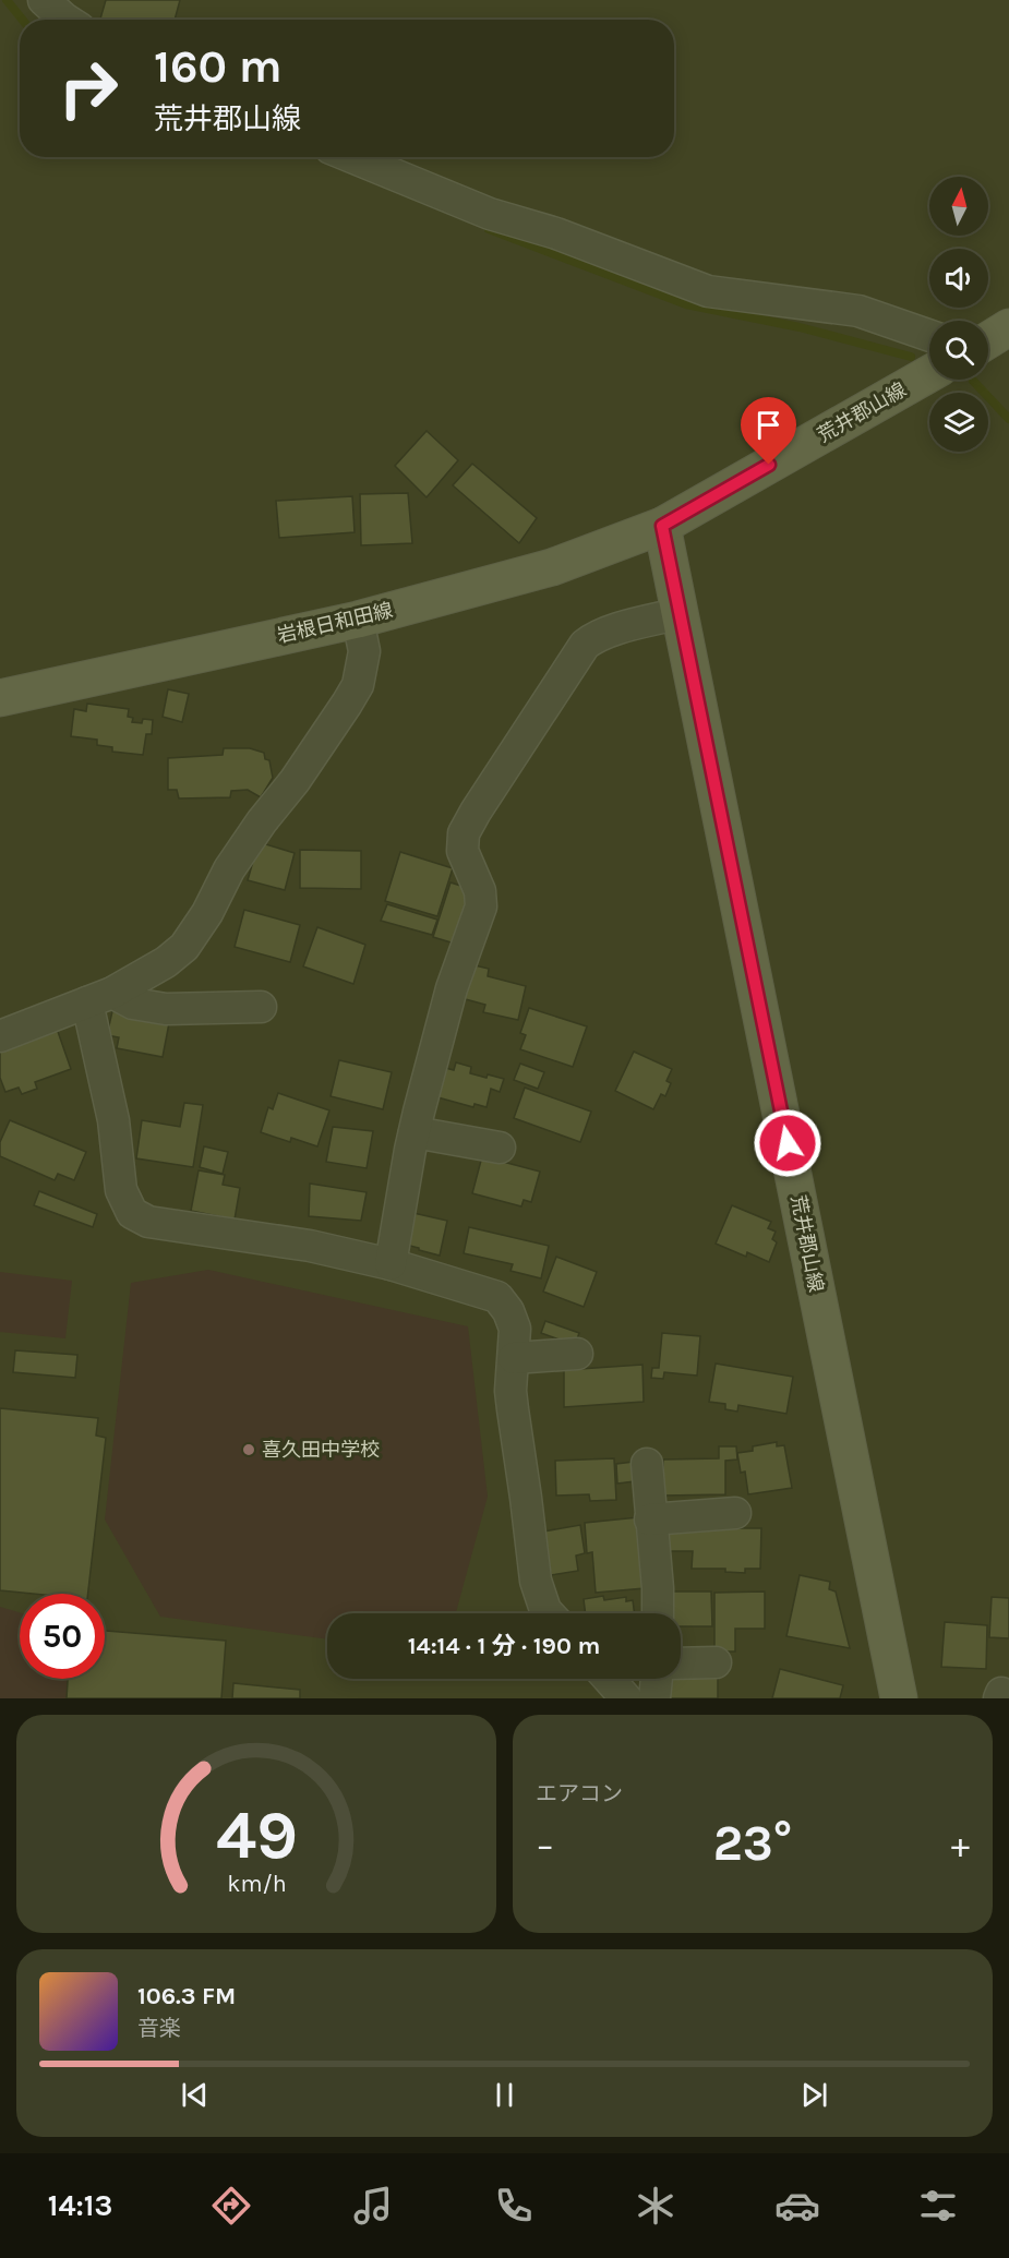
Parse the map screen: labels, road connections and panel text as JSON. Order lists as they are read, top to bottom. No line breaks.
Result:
{"streets":{"main road":["荒井郡山線","岩根日和田線"]},"crossings":[["荒井郡山線","岩根日和田線"]],"places":["喜久田中学校"],"north":"top","page":{"turn":["160 m","荒井郡山線"],"limit":"50","trip":"14:14 · 1 分 · 190 m","tile":"エアコン","heat":["−","23°","+"],"song":["106.3 FM","音楽"],"tabs":"14:13","gauge":["49","km/h"]}}
